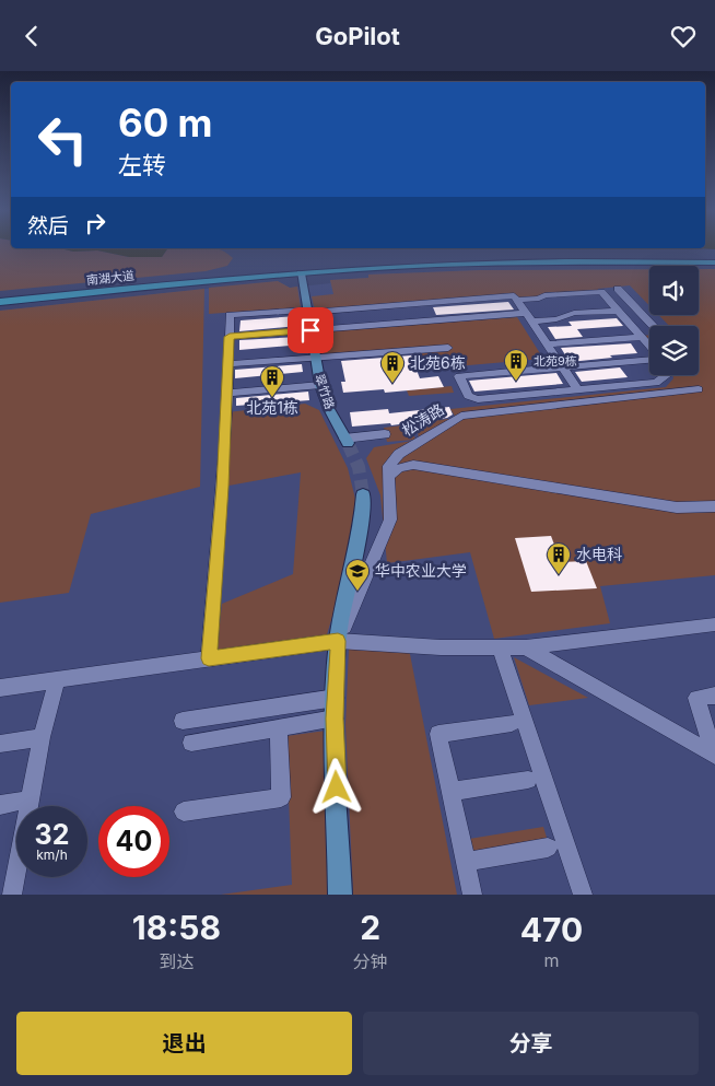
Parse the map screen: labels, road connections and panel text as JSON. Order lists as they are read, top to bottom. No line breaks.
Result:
{"streets":{"main road":["南湖大道"],"street":["翠竹路","松涛路"]},"crossings":[["南湖大道","翠竹路"]],"places":{"building":["北苑9栋","北苑6栋","北苑1栋","水电科"],"school or university":["华中农业大学"]},"page":{"header":"GoPilot","turn":["60 m","左转"],"then":"然后","speed":"32 km/h","limit":"40","eta":["18:58","到达","2","分钟","470","m"],"buttons":["退出","分享"]}}
